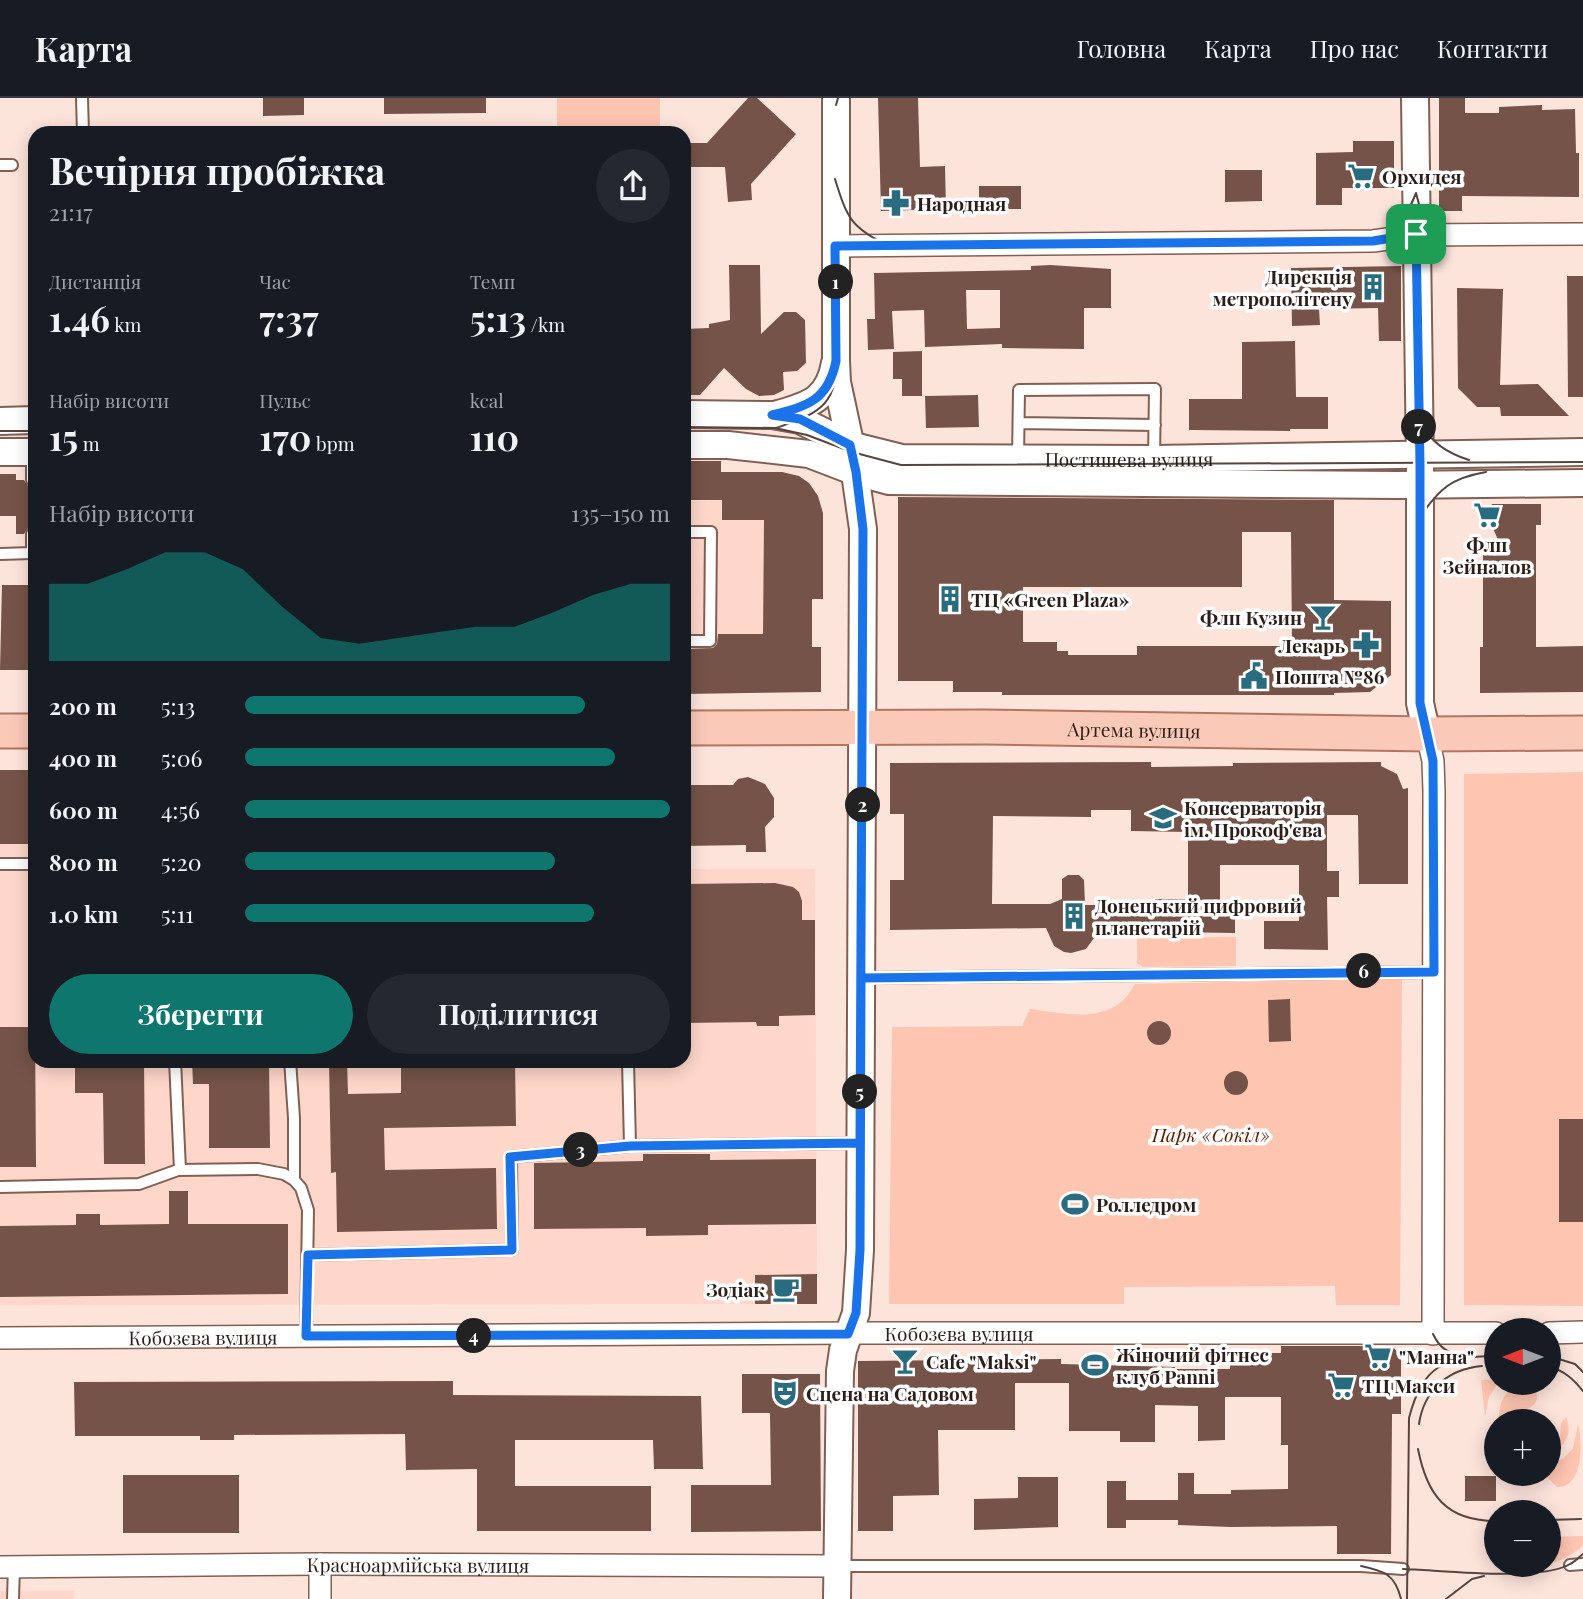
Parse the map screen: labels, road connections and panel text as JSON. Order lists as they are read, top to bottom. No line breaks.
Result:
{"streets":{"main road":["Артема вулиця"],"street":["Постишева вулиця","Кобозєва вулиця","Красноармійська вулиця"]},"parks":["Парк «Сокіл»"],"places":{"supermarket":["Орхидея","Флп Зейналов","\"Манна\"","ТЦ Макси"],"pharmacy":["Народная","Лекарь"],"building":["Дирекція метрополітену","ТЦ «Green Plaza»","Донецький цифровий планетарій"],"bar":["Флп Кузин","Cafe \"Maksi\""],"public building":["Пошта №86"],"school or university":["Консерваторія ім. Прокоф'єва"],"sports":["Ролледром","Жіночий фітнес клуб Panni"],"cafe":["Зодіак"],"theatre":["Сцена на Садовом"]},"north":"left","page":{"header":"Карта","nav":["Головна","Карта","Про нас","Контакти"],"heading":["Вечірня пробіжка","21:17"],"stats":[["Дистанція","1.46 km"],["Час","7:37"],["Темп","5:13 /km"],["Набір висоти","15 m"],["Пульс","170 bpm"],["kcal","110"]],"pins":["1","7","2","6","5","3","4"],"chart":["Набір висоти","135–150 m"],"list":[{"name":"200 m","note":"5:13"},{"name":"400 m","note":"5:06"},{"name":"600 m","note":"4:56"},{"name":"800 m","note":"5:20"},{"name":"1.0 km","note":"5:11"}],"buttons":["Зберегти","Поділитися"],"map_buttons":["+","−"]}}
